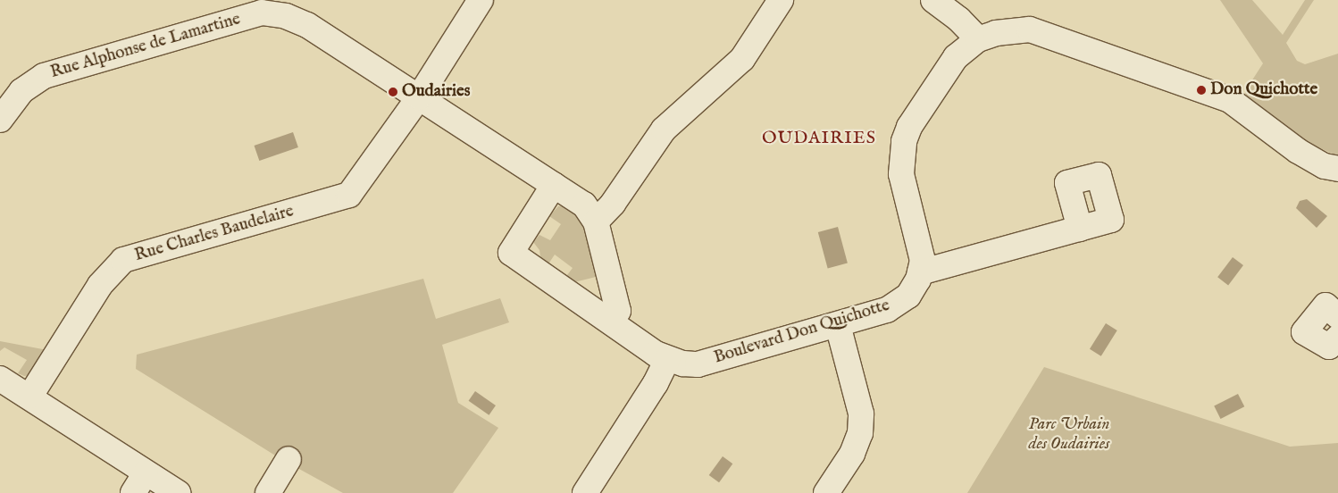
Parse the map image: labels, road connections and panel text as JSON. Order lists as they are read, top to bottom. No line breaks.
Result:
{"streets":{"street":["Rue Alphonse de Lamartine","Rue Charles Baudelaire","Boulevard Don Quichotte"]},"crossings":[["Rue Alphonse de Lamartine","Rue Charles Baudelaire"],["Rue Alphonse de Lamartine","Boulevard Don Quichotte"]],"districts":["OUDAIRIES"],"parks":["Parc Urbain des Oudairies"],"places":["Don Quichotte","Oudairies"]}
